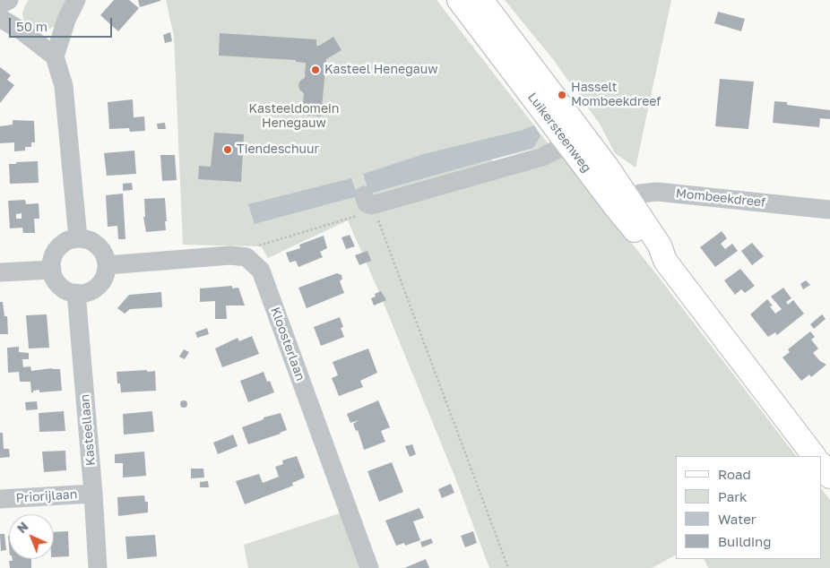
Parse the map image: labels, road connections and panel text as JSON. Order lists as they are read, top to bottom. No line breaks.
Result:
{"streets":{"main road":["Luikersteenweg"],"street":["Mombeekdreef","Kloosterlaan","Kasteellaan","Priorijlaan"]},"crossings":[["Luikersteenweg","Mombeekdreef"],["Kasteellaan","Priorijlaan"]],"parks":["Kasteeldomein Henegauw"],"places":["Kasteel Henegauw","Hasselt Mombeekdreef","Tiendeschuur"],"legend":["Road","Park","Water","Building"],"scale_bar":"50 m","north":"top left"}
